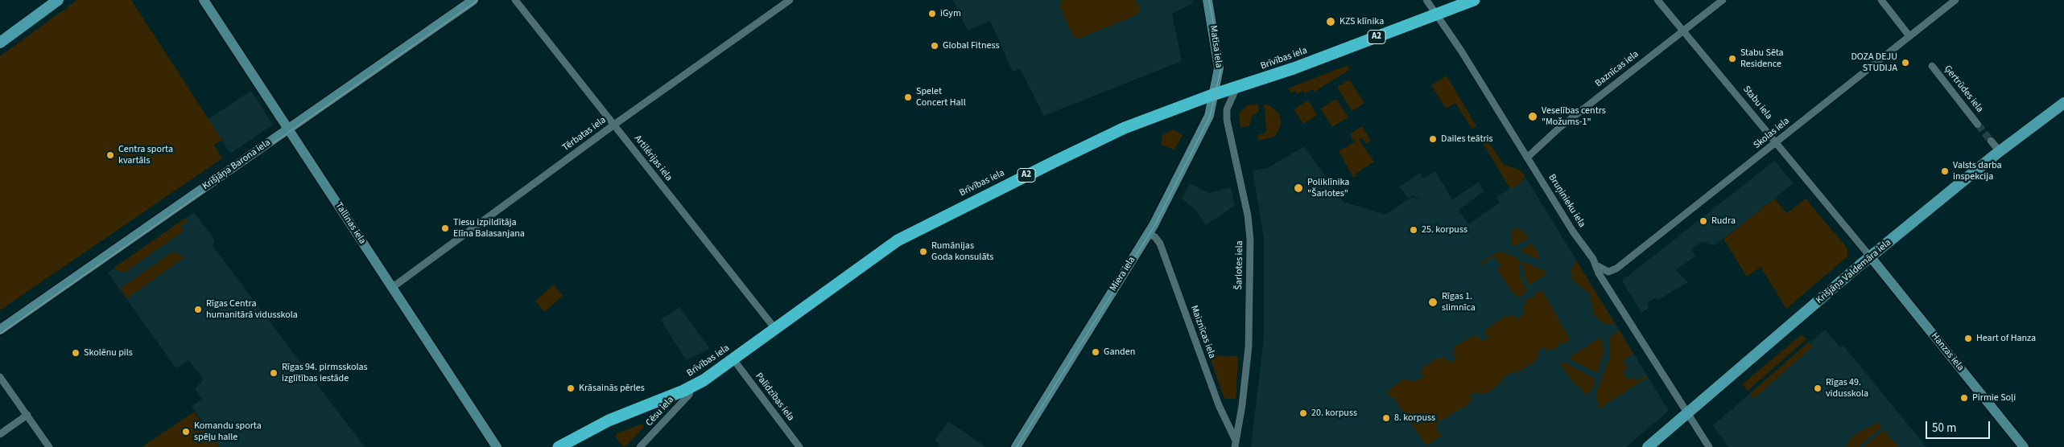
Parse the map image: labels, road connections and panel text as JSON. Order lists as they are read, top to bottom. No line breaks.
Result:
{"streets":{"highway":["A2","Brīvības iela"],"main road":["Krišjāņa Valdemāra iela"],"street":["Matīsa iela","Baznīcas iela","Ģertrūdes iela","Stabu iela","Skolas iela","Tērbatas iela","Artilērijas iela","Krišjāņa Barona iela","Bruņinieku iela","Tallinas iela","Šarlotes iela","Miera iela","Maiznīcas iela","Hanzas iela","Palīdzības iela","Cēsu iela"]},"crossings":[["Matīsa iela","Brīvības iela"],["Matīsa iela","Miera iela"],["Brīvības iela","Artilērijas iela"],["Brīvības iela","Bruņinieku iela"],["Brīvības iela","Šarlotes iela"],["Brīvības iela","Miera iela"],["Brīvības iela","Palīdzības iela"],["Brīvības iela","Cēsu iela"],["Baznīcas iela","Stabu iela"],["Baznīcas iela","Bruņinieku iela"],["Stabu iela","Skolas iela"],["Stabu iela","Krišjāņa Valdemāra iela"],["Stabu iela","Hanzas iela"],["Skolas iela","Bruņinieku iela"],["Tērbatas iela","Artilērijas iela"],["Tērbatas iela","Tallinas iela"],["Krišjāņa Barona iela","Tallinas iela"],["Bruņinieku iela","Krišjāņa Valdemāra iela"],["Šarlotes iela","Maiznīcas iela"],["Krišjāņa Valdemāra iela","Hanzas iela"],["Miera iela","Maiznīcas iela"]],"places":["iGym","KZS klīnika","Global Fitness","Stabu Sēta Residence","DOZA DEJU STUDIJA","Spelet Concert Hall","Veselības centrs \"Možums-1\"","Dailes teātris","Centra sporta kvartāls","Valsts darba inspekcija","Poliklīnika \"Šarlotes\"","Rudra","Tiesu izpildītāja Elīna Balasanjana","25. korpuss","Rumānijas Goda konsulāts","Rīgas 1. slimnīca","Rīgas Centra humanitārā vidusskola","Heart of Hanza","Ganden","Skolēnu pils","Rīgas 94. pirmsskolas izglītības iestāde","Krāsainās pērles","Rīgas 49. vidusskola","Pirmie Soļi","20. korpuss","8. korpuss","Komandu sporta spēļu halle"],"scale_bar":"50 m"}
